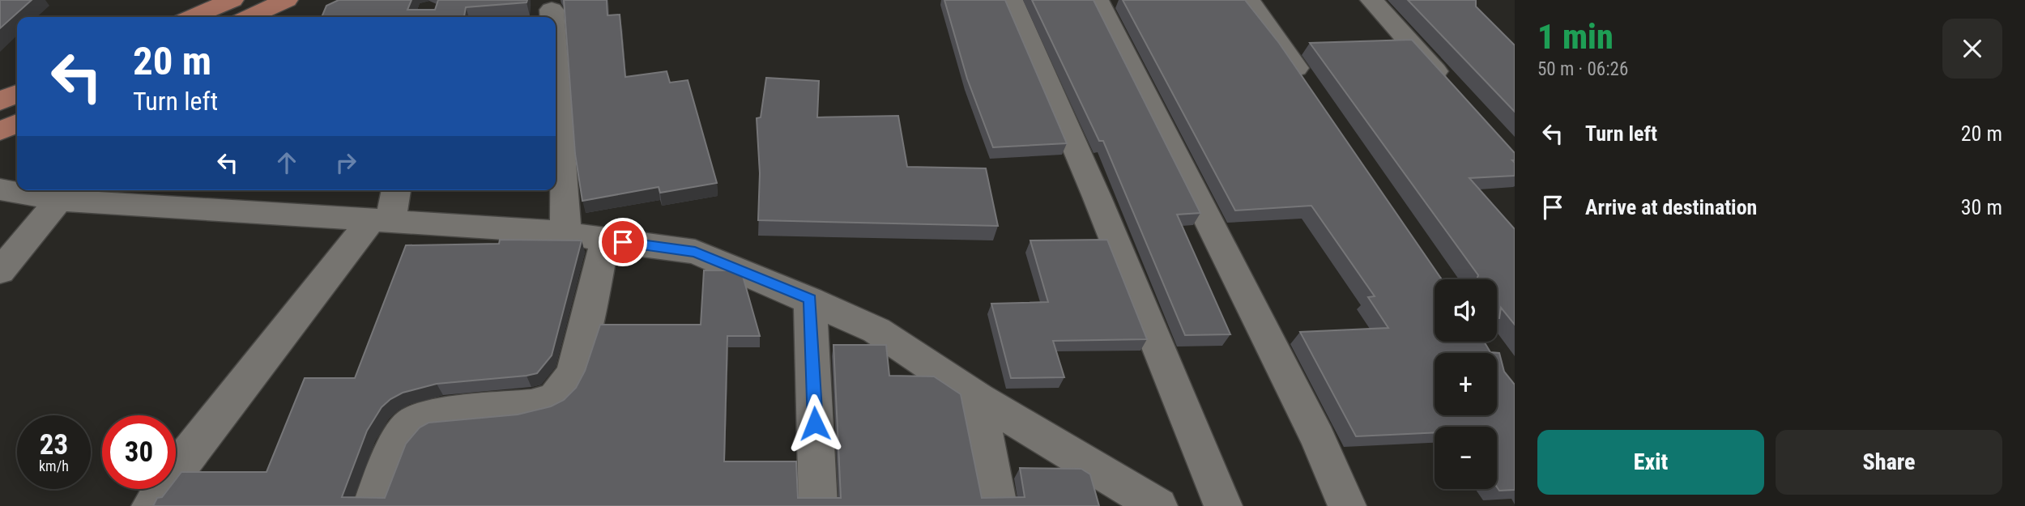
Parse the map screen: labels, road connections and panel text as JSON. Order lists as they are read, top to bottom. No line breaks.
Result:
{"page":{"heading":["1 min","50 m · 06:26"],"turn":["20 m","Turn left"],"list":[{"name":"Turn left","value":"20 m"},{"name":"Arrive at destination","value":"30 m"}],"map_buttons":["+","−"],"speed":"23 km/h","limit":"30","buttons":["Exit","Share"]}}
